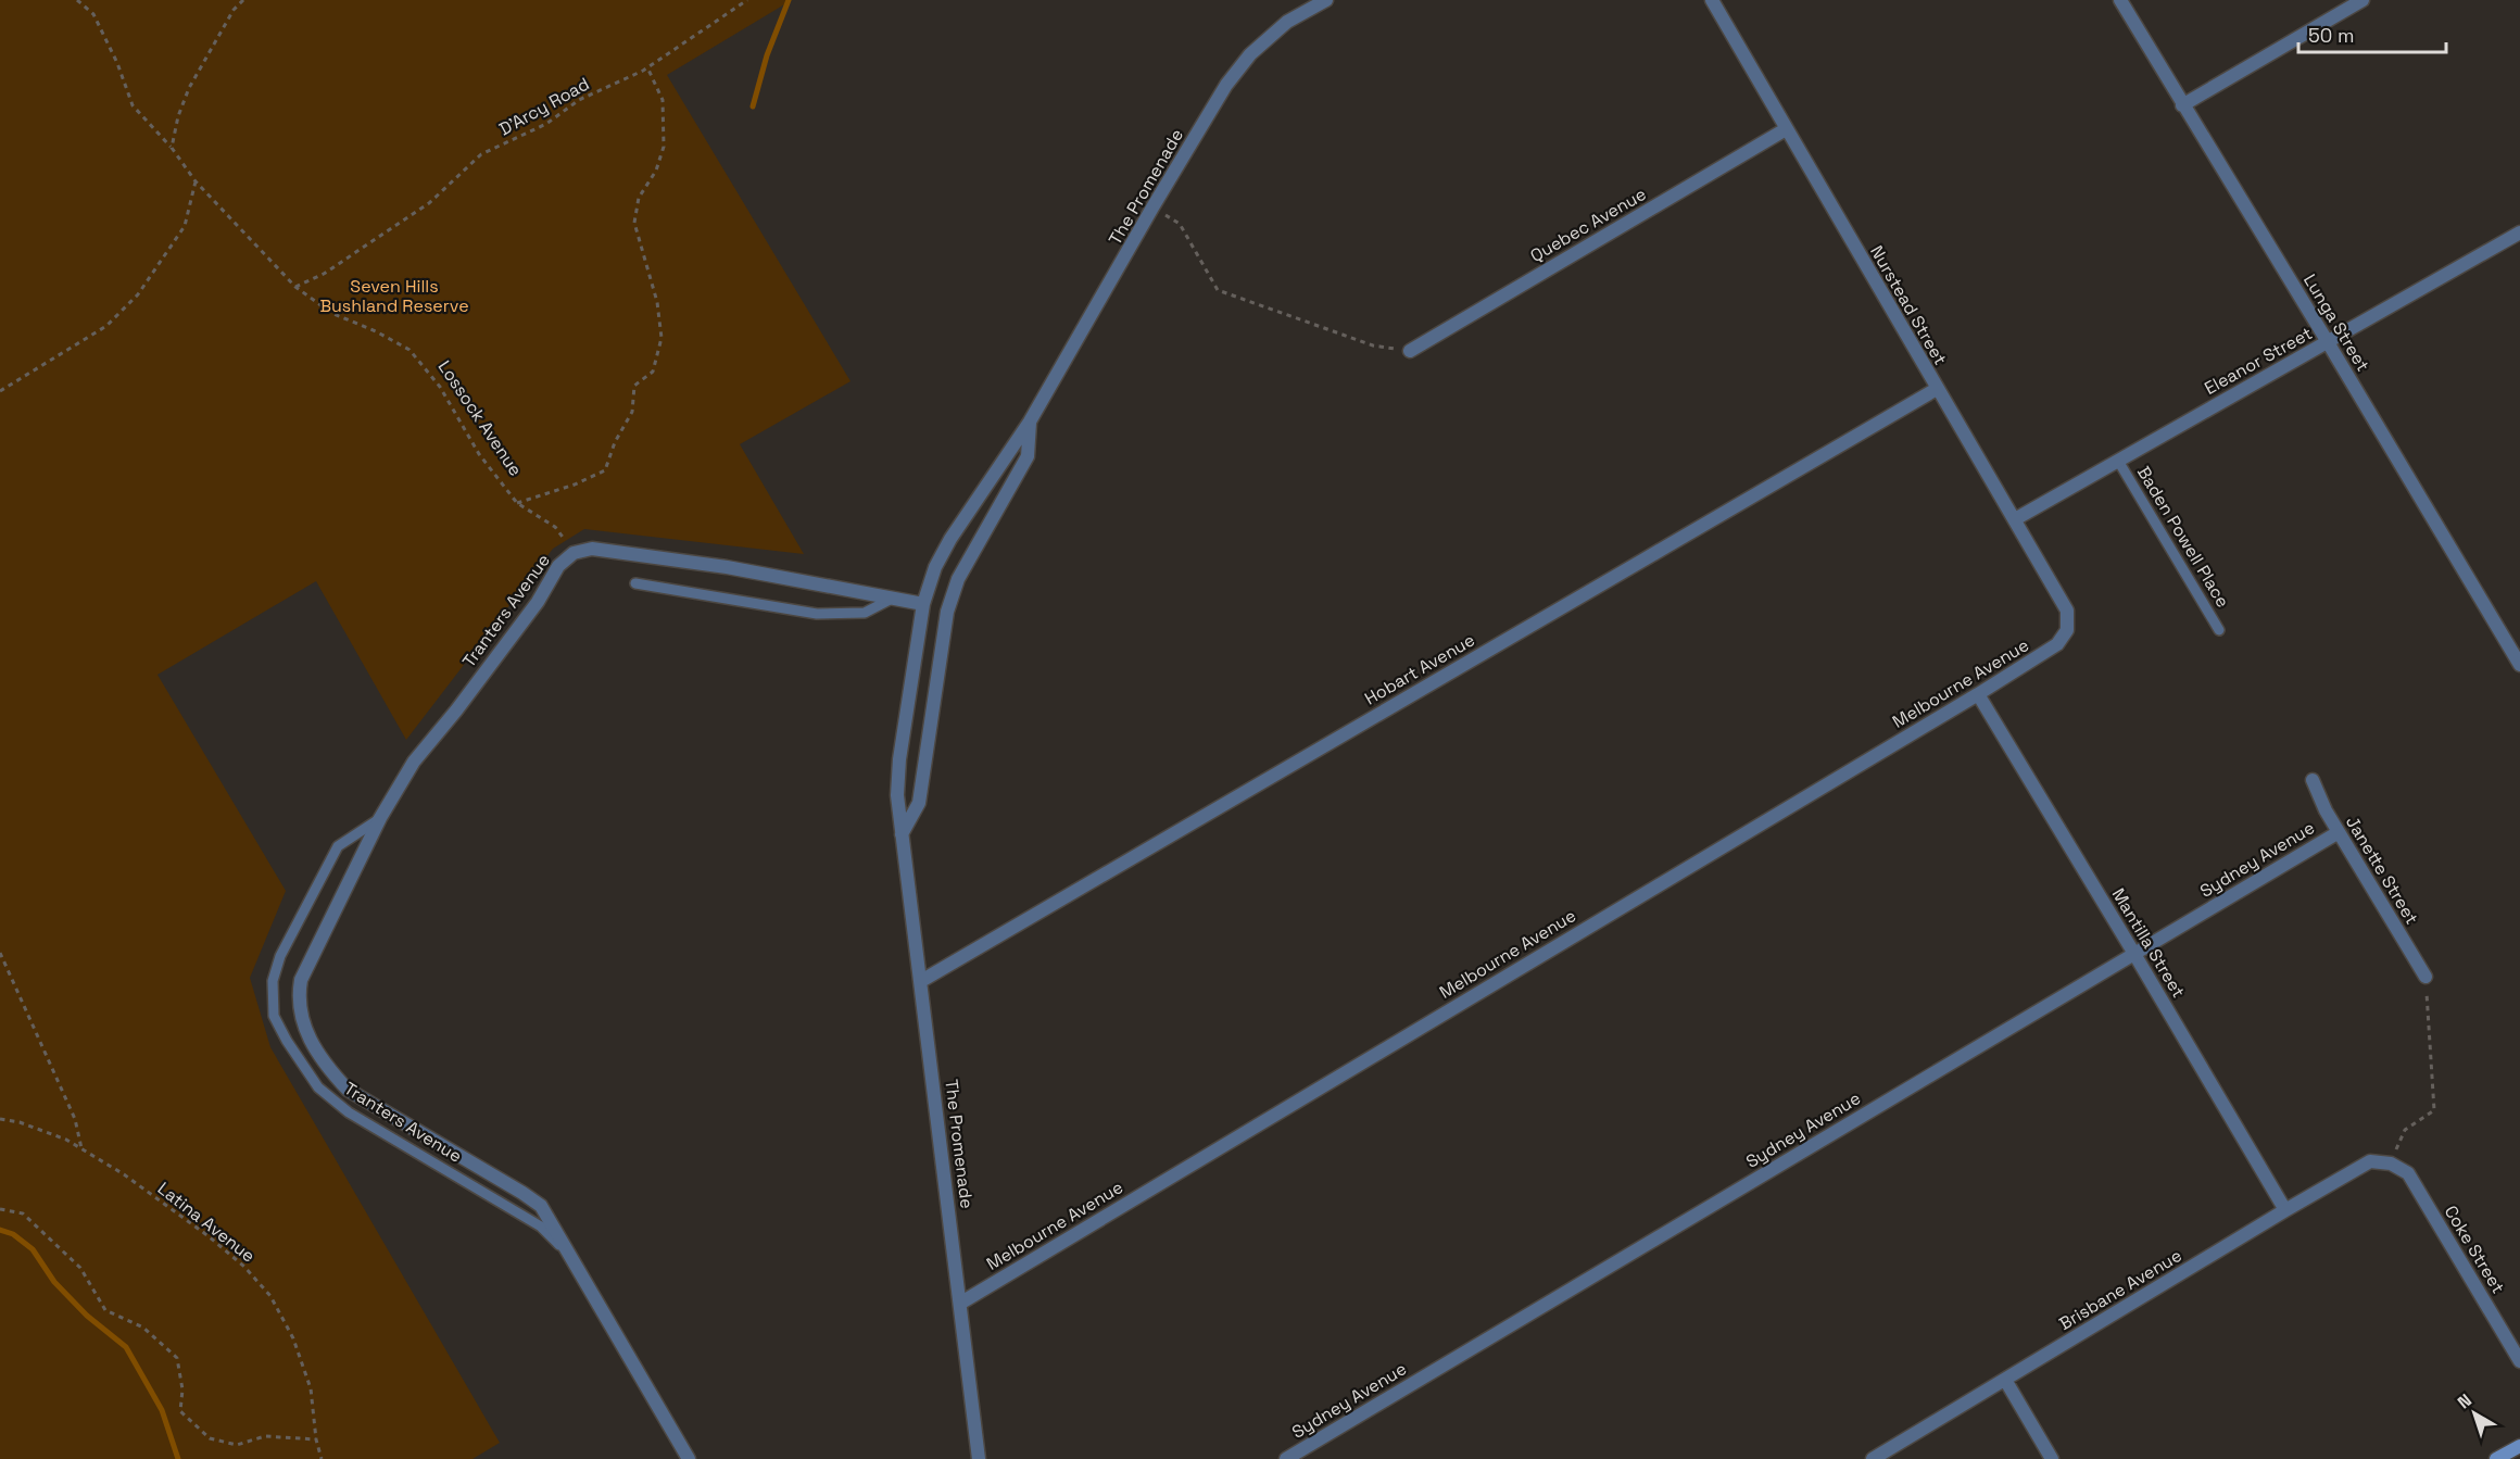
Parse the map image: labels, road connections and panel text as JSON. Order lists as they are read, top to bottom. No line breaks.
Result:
{"streets":{"street":["The Promenade","Quebec Avenue","Nurstead Street","Lunga Street","Eleanor Street","Tranters Avenue","Hobart Avenue","Melbourne Avenue","Sydney Avenue","Janette Street","Mantilla Street","Coke Street","Brisbane Avenue"],"lane":["Baden Powell Place"],"path":["D'Arcy Road","Lossock Avenue","Latina Avenue"]},"crossings":[["D'Arcy Road","Lossock Avenue"],["The Promenade","Hobart Avenue"],["The Promenade","Melbourne Avenue"],["Quebec Avenue","Nurstead Street"],["Nurstead Street","Eleanor Street"],["Nurstead Street","Hobart Avenue"],["Nurstead Street","Melbourne Avenue"],["Lunga Street","Eleanor Street"],["Eleanor Street","Baden Powell Place"],["Lossock Avenue","Tranters Avenue"],["Melbourne Avenue","Mantilla Street"],["Sydney Avenue","Janette Street"],["Sydney Avenue","Mantilla Street"],["Mantilla Street","Brisbane Avenue"],["Coke Street","Brisbane Avenue"]],"parks":["Seven Hills Bushland Reserve"],"scale_bar":"50 m","north":"top left"}
